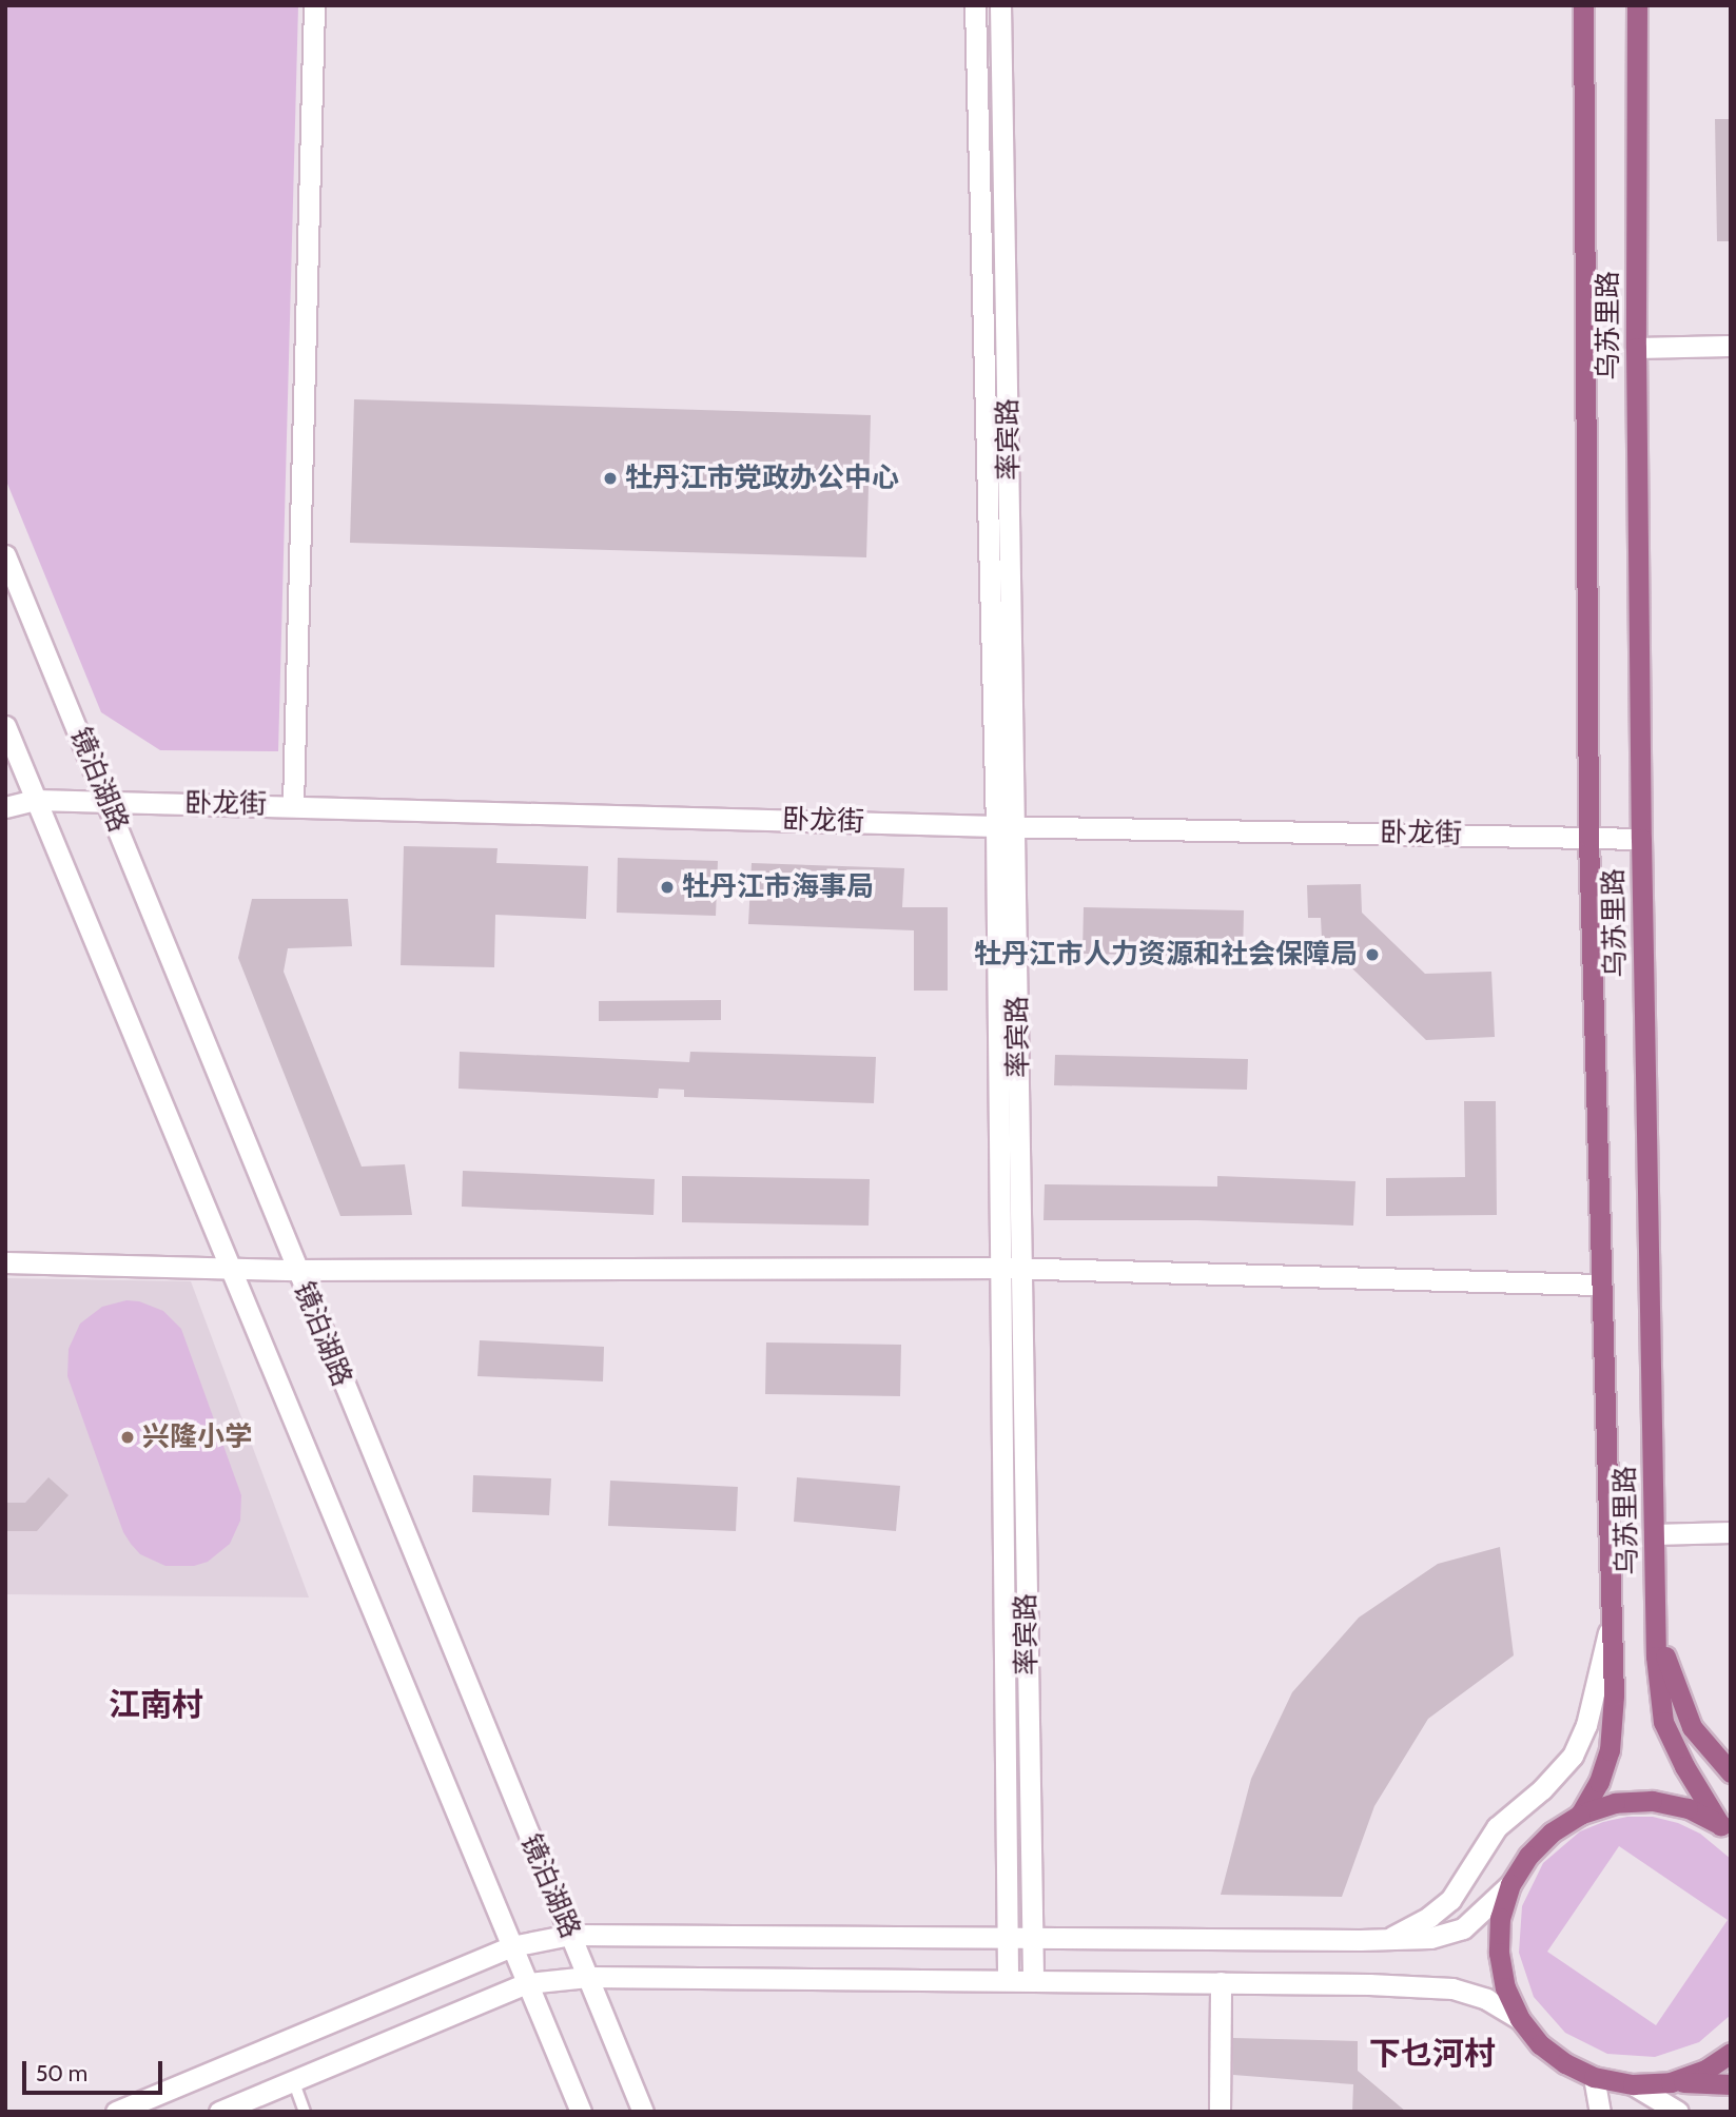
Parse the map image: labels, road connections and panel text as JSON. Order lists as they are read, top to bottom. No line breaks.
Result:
{"streets":{"main road":["乌苏里路"],"street":["率宾路","镜泊湖路","卧龙街"]},"crossings":[["乌苏里路","卧龙街"],["率宾路","卧龙街"],["镜泊湖路","卧龙街"]],"districts":["江南村","下乜河村"],"places":["牡丹江市党政办公中心","牡丹江市海事局","牡丹江市人力资源和社会保障局","兴隆小学"],"scale_bar":"50 m"}
